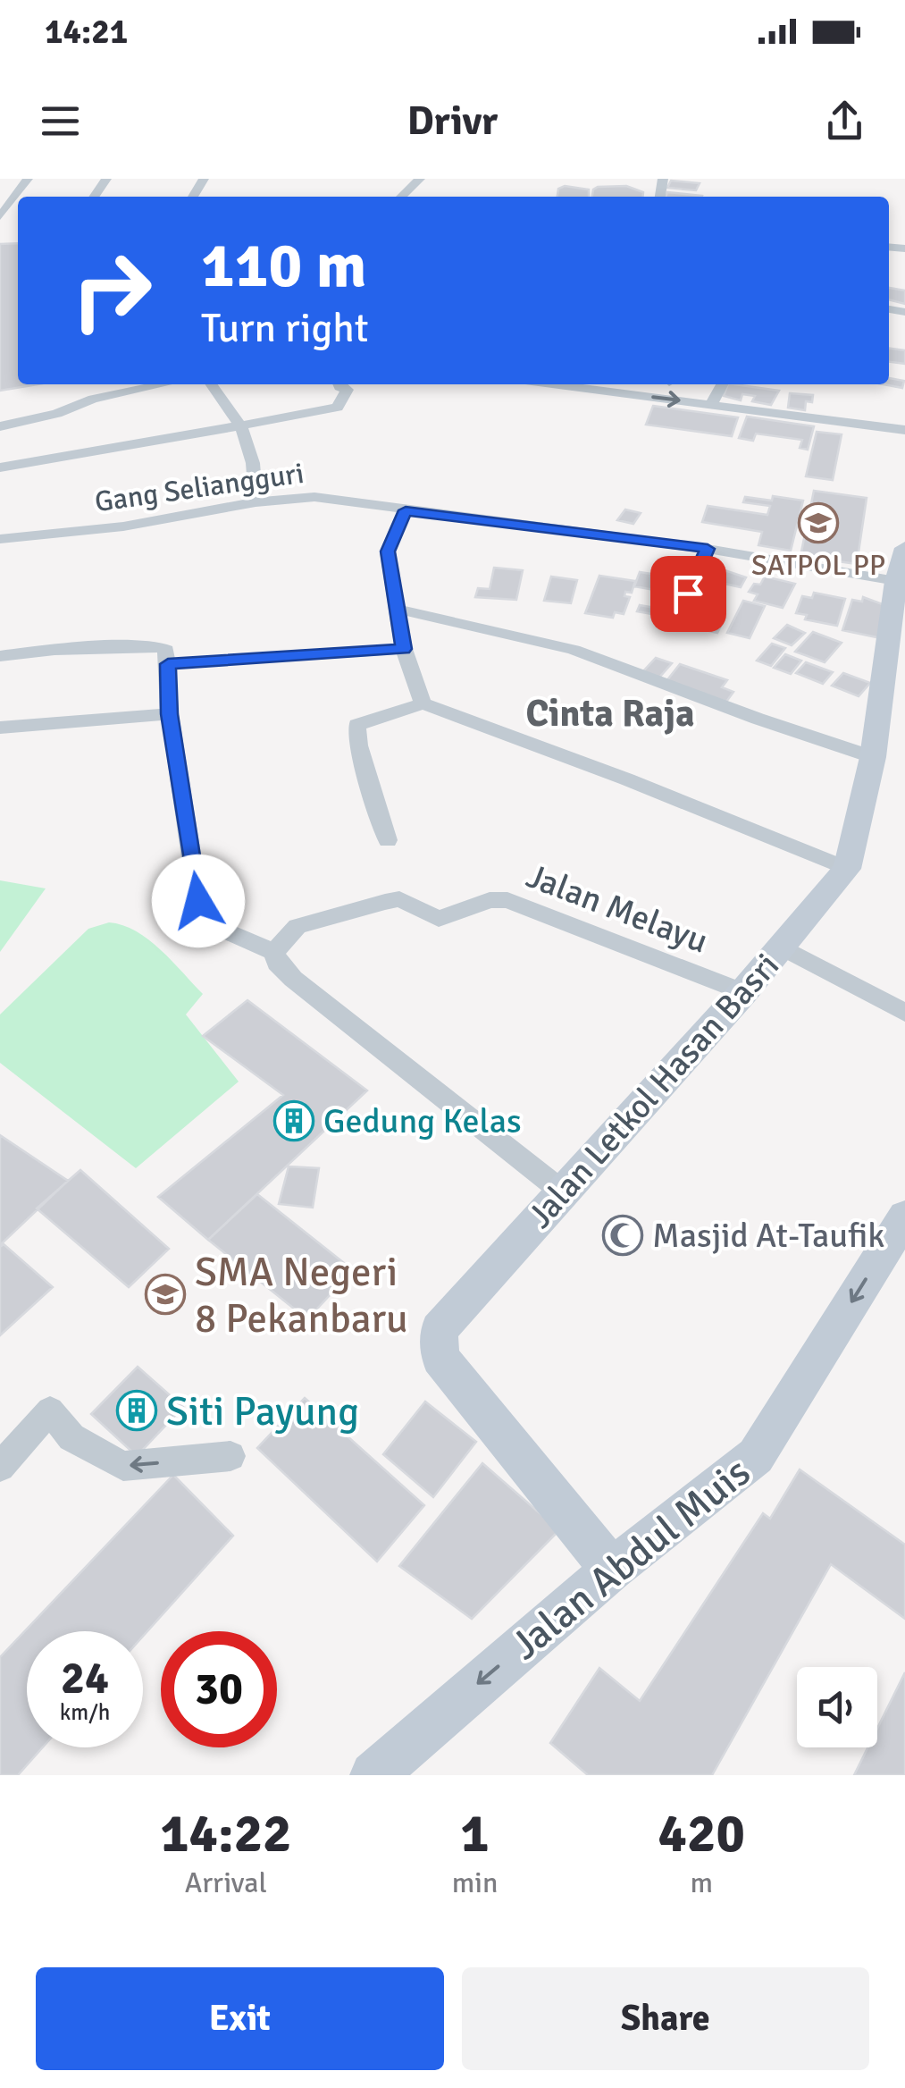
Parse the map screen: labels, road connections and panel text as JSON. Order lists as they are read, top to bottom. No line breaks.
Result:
{"streets":{"street":["Gang Seliangguri","Jalan Melayu","Jalan Letkol Hasan Basri","Jalan Abdul Muis"]},"crossings":[["Gang Seliangguri","Jalan Letkol Hasan Basri"],["Jalan Melayu","Jalan Letkol Hasan Basri"],["Jalan Letkol Hasan Basri","Jalan Abdul Muis"]],"one_way":["Jalan Abdul Muis"],"districts":["Cinta Raja"],"places":{"school or university":["SATPOL PP","SMA Negeri 8 Pekanbaru"],"building":["Gedung Kelas","Siti Payung"],"mosque":["Masjid At-Taufik"]},"page":{"status":"14:21","header":"Drivr","turn":["110 m","Turn right"],"speed":"24 km/h","limit":"30","eta":["14:22","Arrival","1","min","420","m"],"buttons":["Exit","Share"]}}
